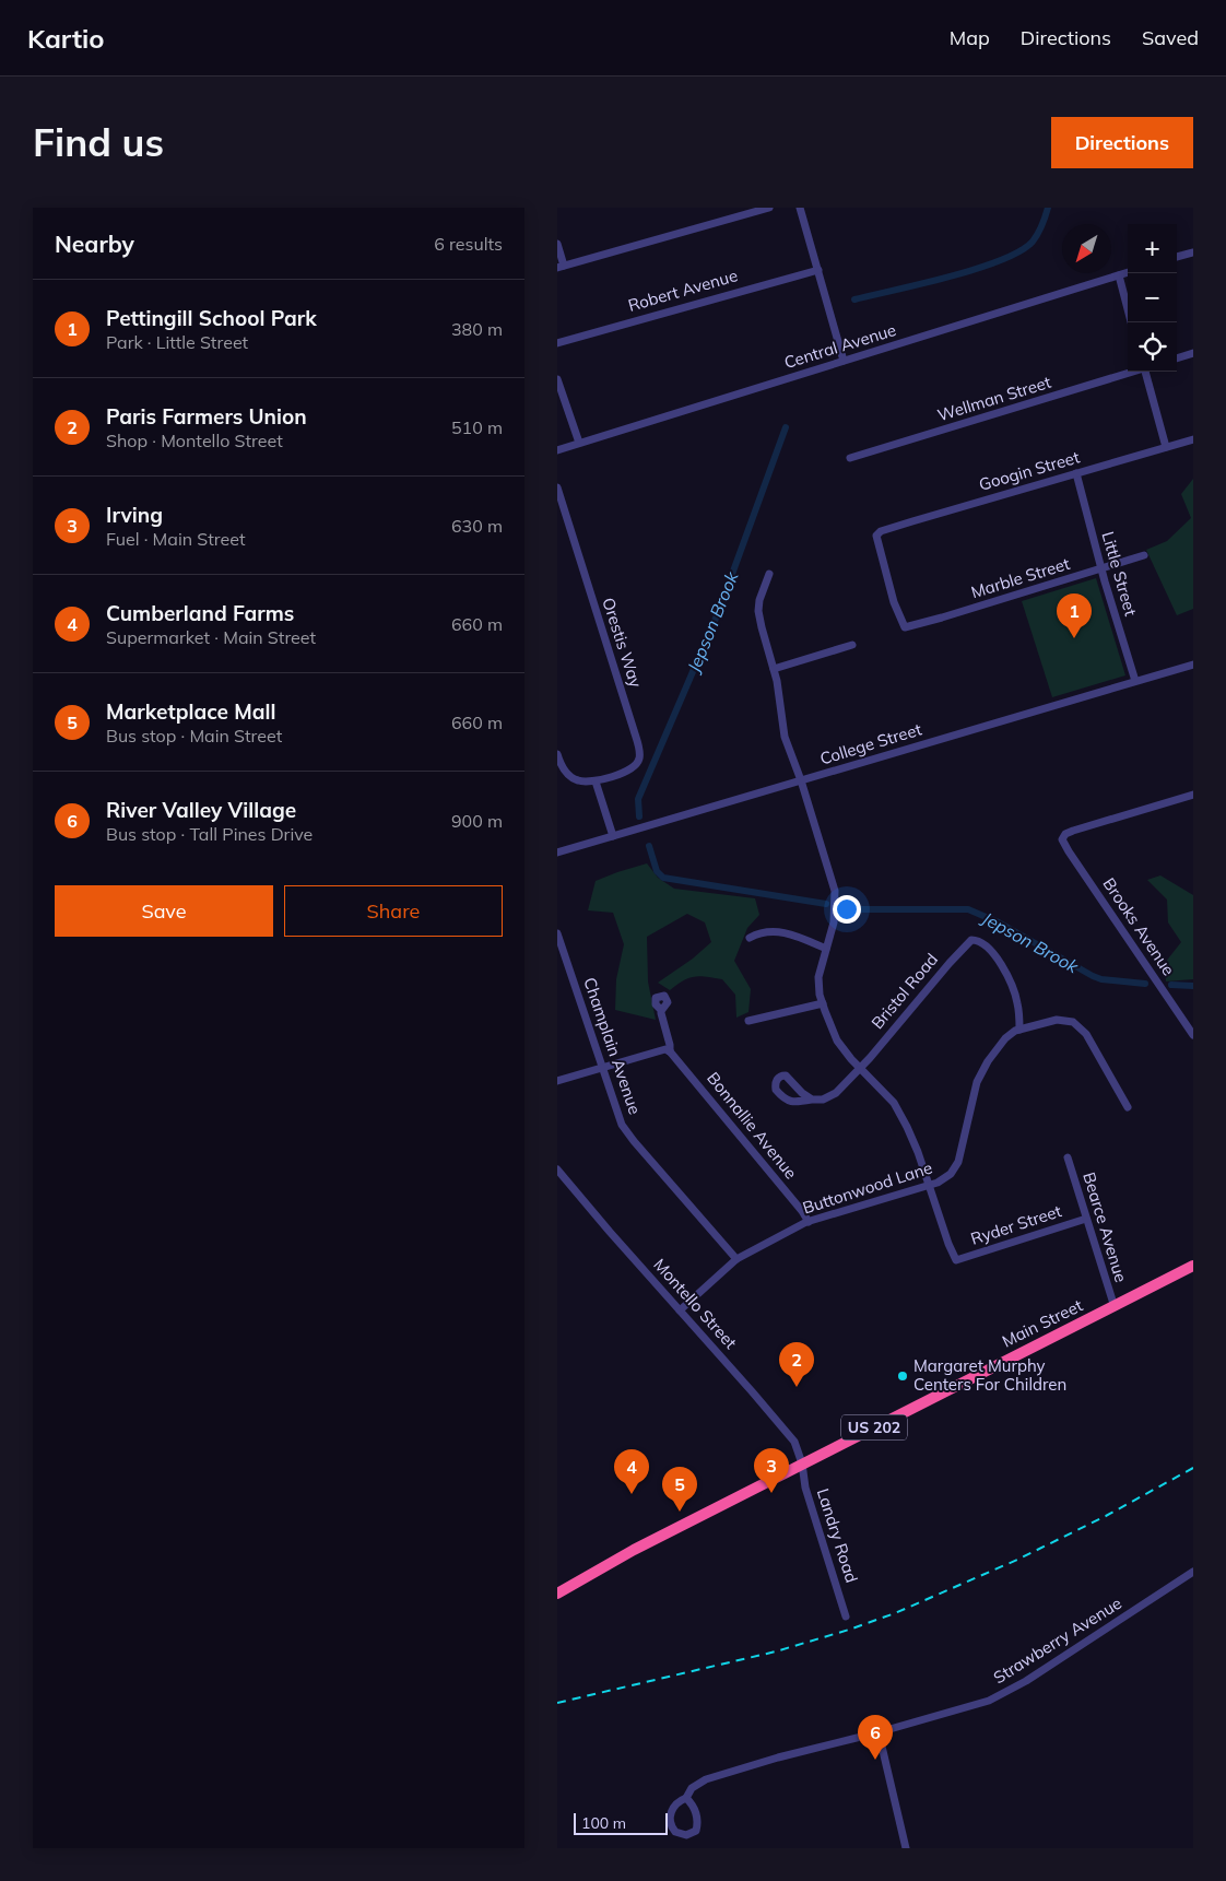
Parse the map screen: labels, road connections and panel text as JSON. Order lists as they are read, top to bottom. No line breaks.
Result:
{"streets":{"highway":["Main Street","US 202"],"street":["Robert Avenue","Central Avenue","Wellman Street","Googin Street","Little Street","Marble Street","Orestis Way","College Street","Brooks Avenue","Bristol Road","Champlain Avenue","Bonnallie Avenue","Buttonwood Lane","Ryder Street","Bearce Avenue","Montello Street","Landry Road","Strawberry Avenue"]},"crossings":[["Googin Street","Little Street"],["Googin Street","Marble Street"],["Little Street","Marble Street"],["Little Street","College Street"],["Bristol Road","Buttonwood Lane"],["Champlain Avenue","Buttonwood Lane"],["Bonnallie Avenue","Buttonwood Lane"],["Buttonwood Lane","Ryder Street"],["Buttonwood Lane","Montello Street"],["Ryder Street","Bearce Avenue"],["Bearce Avenue","Main Street"],["Montello Street","Main Street"],["Montello Street","Landry Road"],["Main Street","Landry Road"]],"water":["Jepson Brook"],"places":["Margaret Murphy Centers For Children"],"scale_bar":"100 m","north":"bottom left","page":{"header":"Kartio","nav":["Map","Directions","Saved"],"buttons":["Directions",["Save","Share"]],"title":"Find us","heading":["Nearby","6 results"],"map_buttons":["+","−"],"list":[{"mark":"1","name":"Pettingill School Park","note":"Park · Little Street","value":"380 m"},{"mark":"2","name":"Paris Farmers Union","note":"Shop · Montello Street","value":"510 m"},{"mark":"3","name":"Irving","note":"Fuel · Main Street","value":"630 m"},{"mark":"4","name":"Cumberland Farms","note":"Supermarket · Main Street","value":"660 m"},{"mark":"5","name":"Marketplace Mall","note":"Bus stop · Main Street","value":"660 m"},{"mark":"6","name":"River Valley Village","note":"Bus stop · Tall Pines Drive","value":"900 m"}],"pins":["1","2","3","4","5","6"],"scale":"100 m"}}
